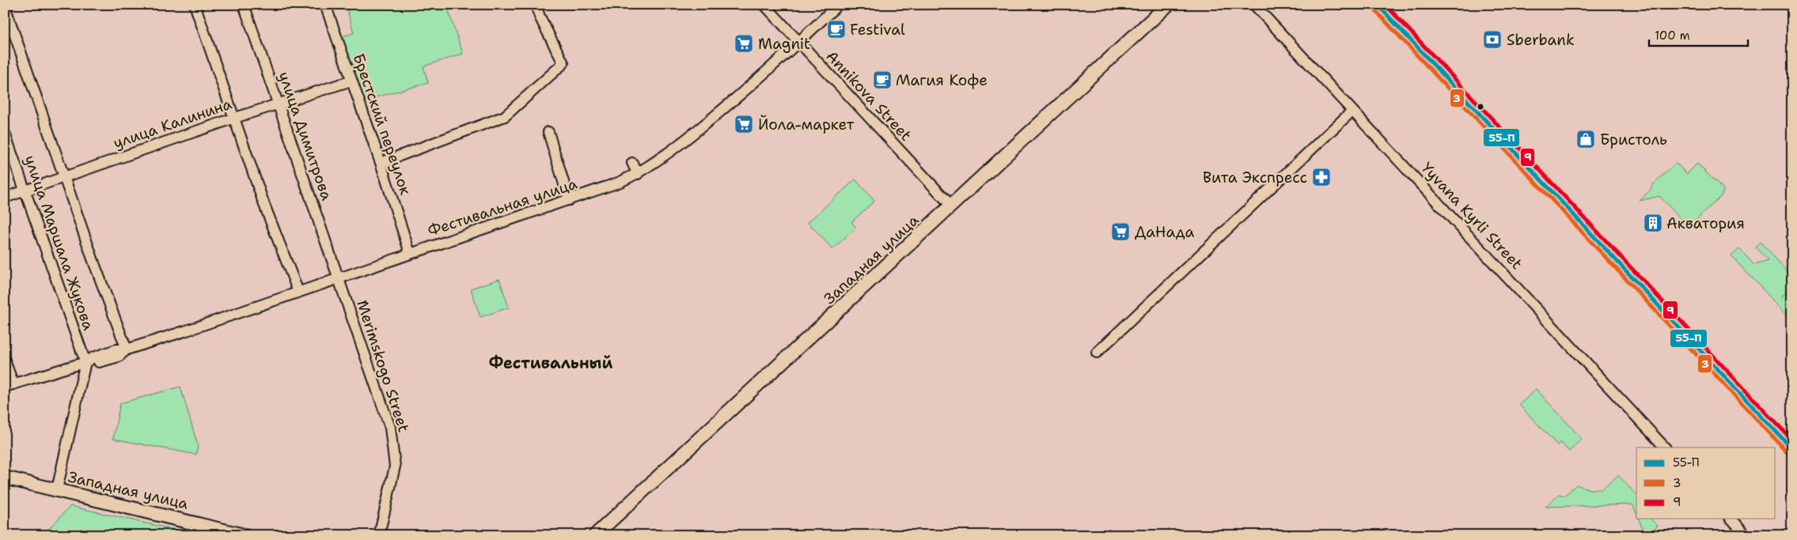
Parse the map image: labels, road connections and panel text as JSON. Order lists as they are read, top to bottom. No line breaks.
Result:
{"streets":{"main road":["Западная улица"],"street":["Annikova Street","улица Калинина","Брестский переулок","улица Димитрова","Фестивальная улица","Yyvana Kyrli Street","улица Маршала Жукова","Merimskogo Street"]},"crossings":[["Annikova Street","Фестивальная улица"],["Annikova Street","Западная улица"],["улица Калинина","Брестский переулок"],["улица Калинина","улица Димитрова"],["улица Калинина","улица Маршала Жукова"],["Брестский переулок","Фестивальная улица"],["улица Димитрова","Фестивальная улица"],["улица Димитрова","Merimskogo Street"],["Фестивальная улица","улица Маршала Жукова"],["Фестивальная улица","Merimskogo Street"]],"districts":["Фестивальный"],"places":{"cafe":["Festival","Магия Кофе"],"bank":["Sberbank"],"supermarket":["Magnit","Йола-маркет","ДаНада"],"shop":["Бристоль"],"pharmacy":["Вита Экспресс"],"building":["Акватория"]},"lines":["transit line 55-П","transit line 9","transit line 3"],"legend":["55-П","3","9"],"scale_bar":"100 m"}
